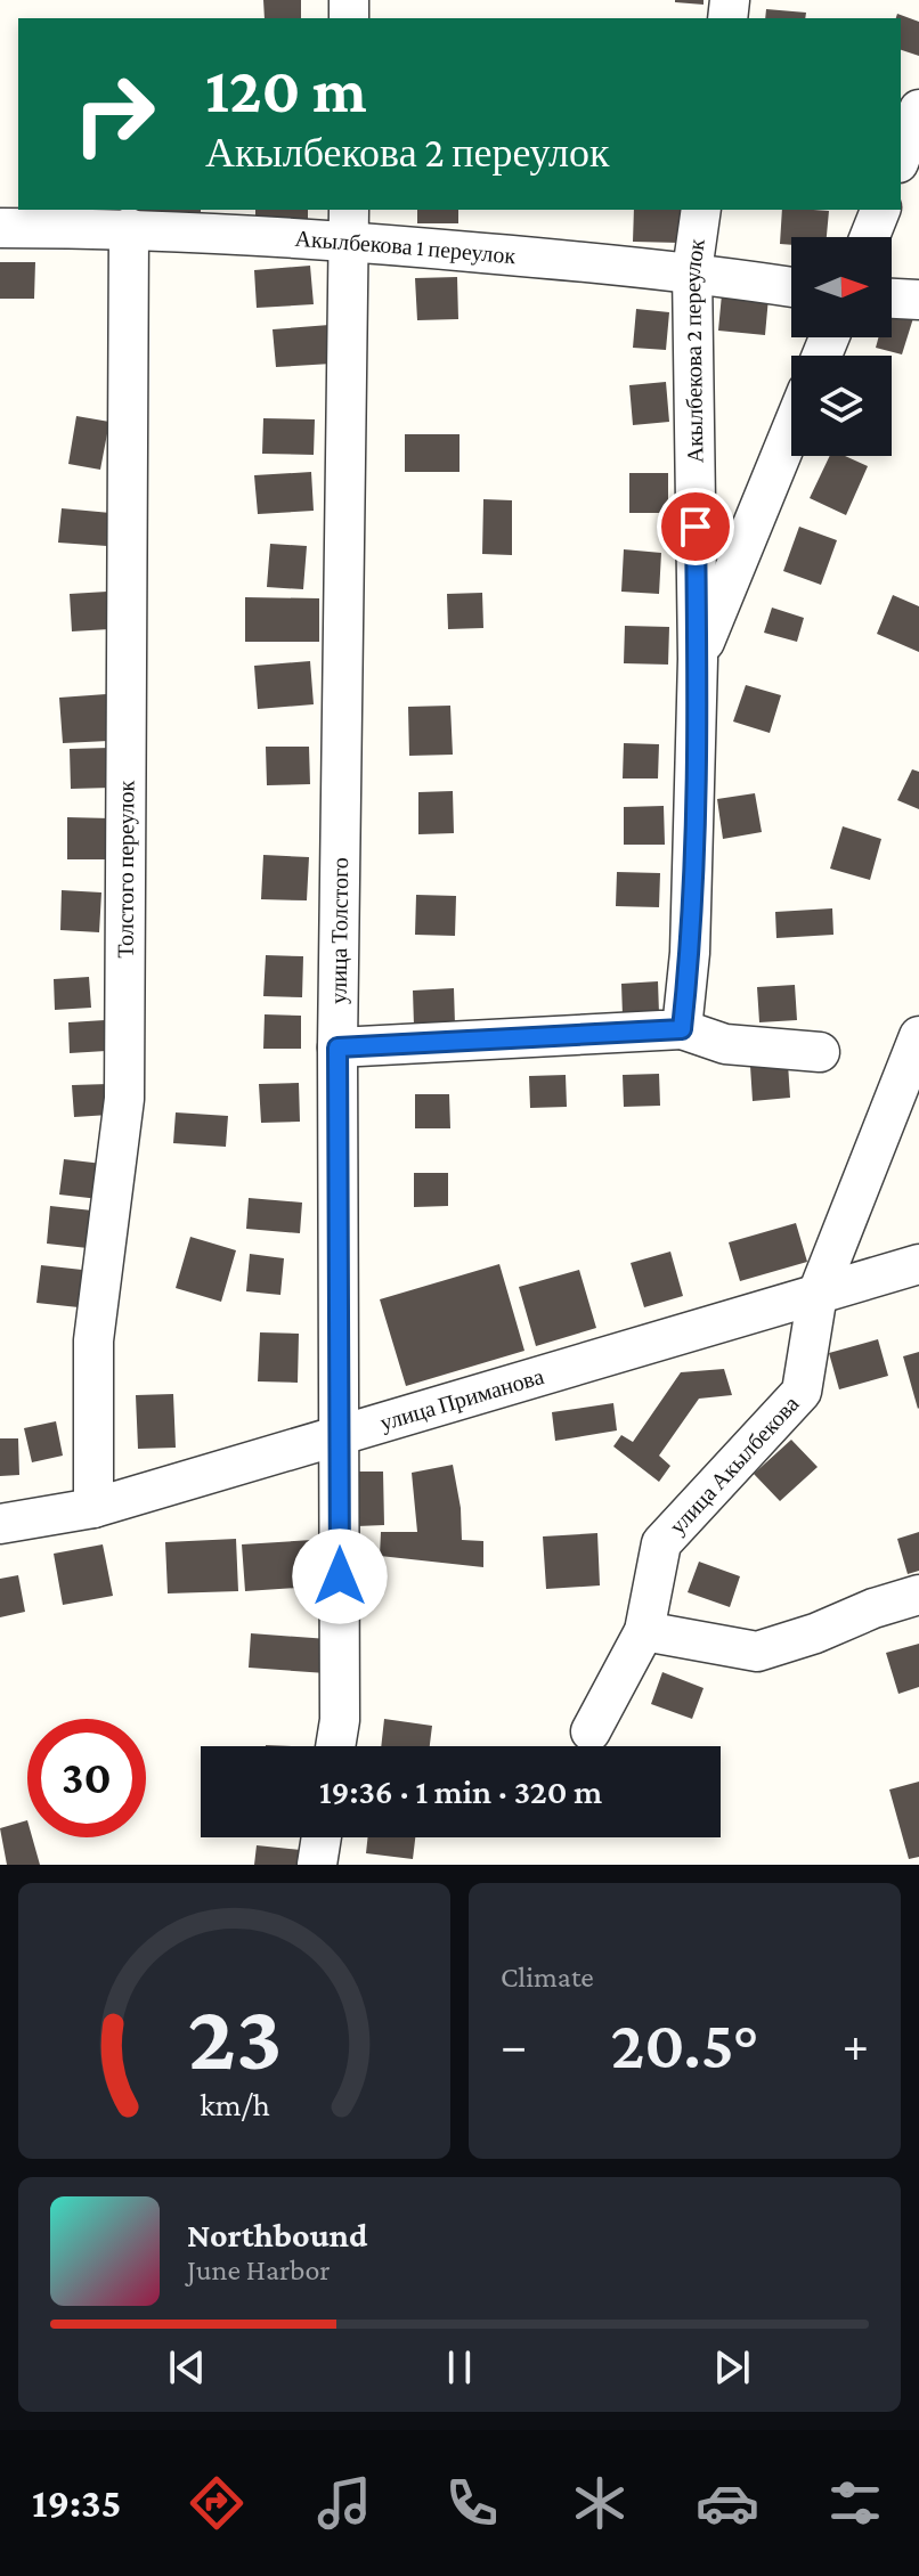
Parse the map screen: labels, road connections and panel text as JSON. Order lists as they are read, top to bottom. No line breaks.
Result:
{"streets":{"street":["Акылбекова 1 переулок","Акылбекова 2 переулок","Толстого переулок","улица Толстого","улица Приманова","улица Акылбекова"]},"crossings":[["Акылбекова 1 переулок","Акылбекова 2 переулок"],["Акылбекова 1 переулок","Толстого переулок"],["Акылбекова 1 переулок","улица Толстого"],["Толстого переулок","улица Приманова"],["улица Толстого","улица Приманова"],["улица Приманова","улица Акылбекова"]],"north":"right","page":{"turn":["120 m","Акылбекова 2 переулок"],"limit":"30","trip":"19:36 · 1 min · 320 m","tile":"Climate","heat":["−","20.5°","+"],"song":["Northbound","June Harbor"],"tabs":"19:35","gauge":["23","km/h"]}}
